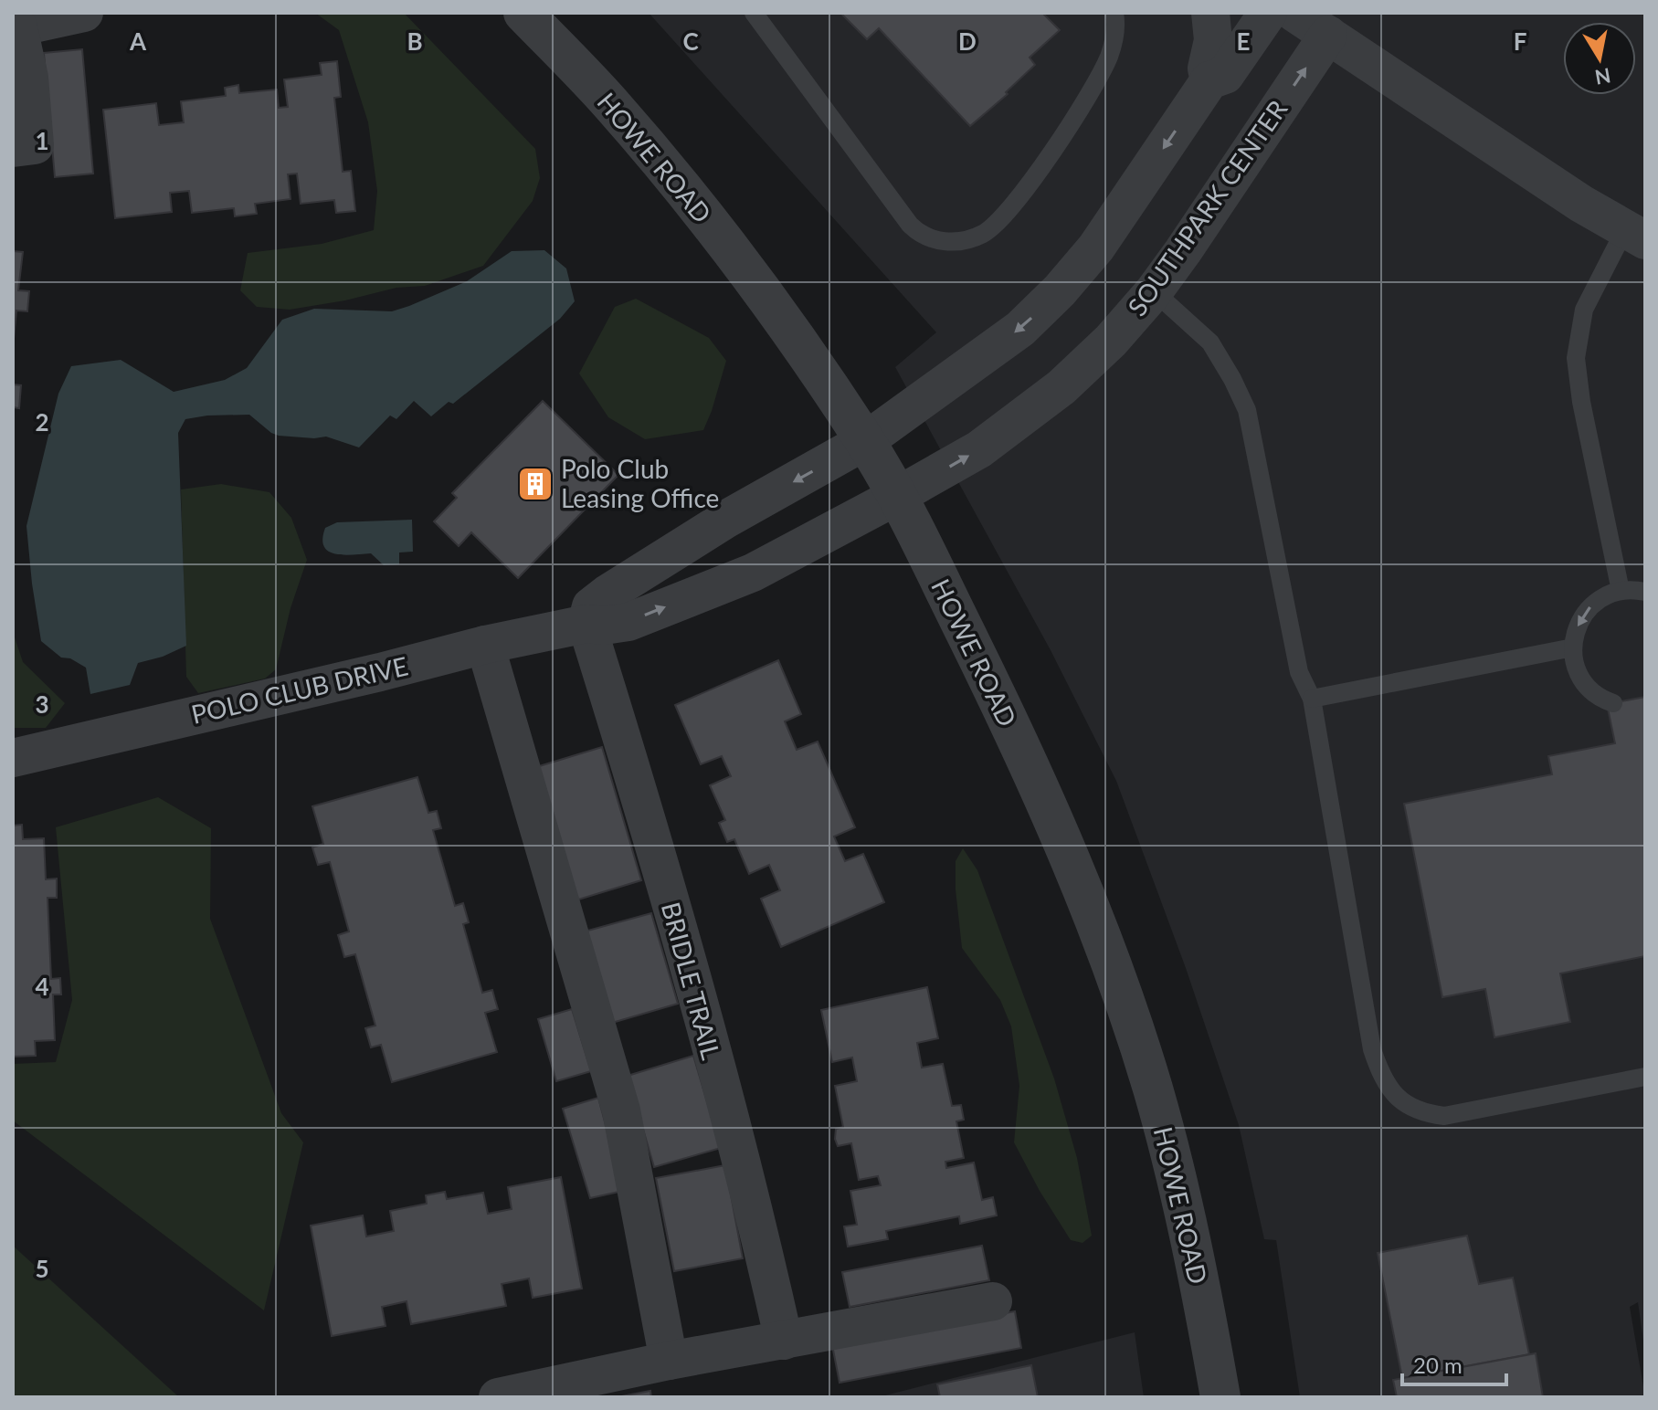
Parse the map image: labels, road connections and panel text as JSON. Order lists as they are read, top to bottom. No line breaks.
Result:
{"streets":{"street":["HOWE ROAD","SOUTHPARK CENTER","POLO CLUB DRIVE","BRIDLE TRAIL"]},"crossings":[["HOWE ROAD","SOUTHPARK CENTER"],["HOWE ROAD","POLO CLUB DRIVE"],["SOUTHPARK CENTER","POLO CLUB DRIVE"],["POLO CLUB DRIVE","BRIDLE TRAIL"]],"places":{"building":["Polo Club Leasing Office"]},"scale_bar":"20 m","north":"bottom","grid":{"columns":["A","B","C","D","E","F"],"rows":["1","2","3","4","5"]}}
